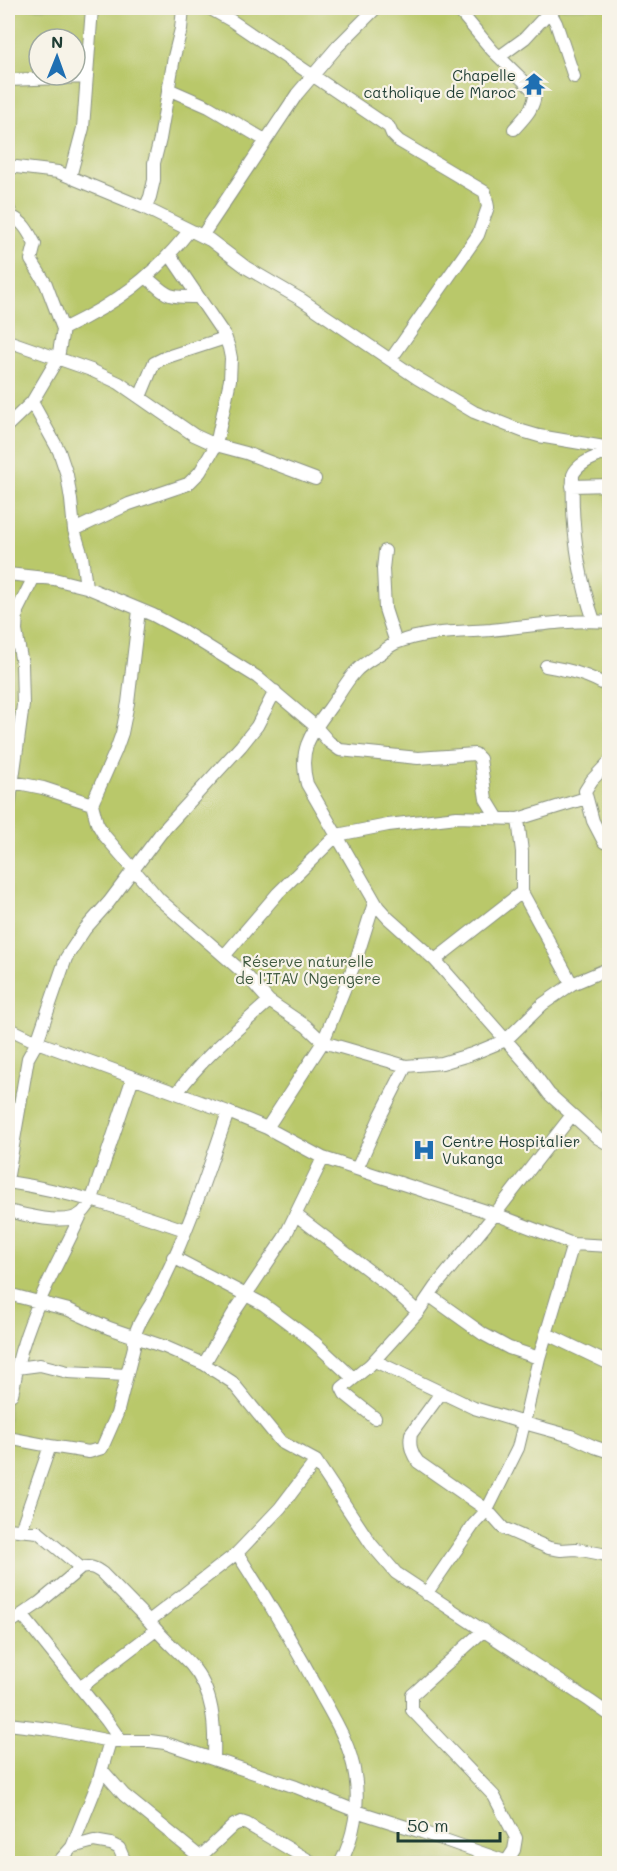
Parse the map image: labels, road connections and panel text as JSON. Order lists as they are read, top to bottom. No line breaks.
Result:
{"parks":["Réserve naturelle de l'ITAV (Ngengere"],"places":{"temple":["Chapelle catholique de Maroc"],"hospital":["Centre Hospitalier Vukanga"]},"scale_bar":"50 m","north":"top"}
